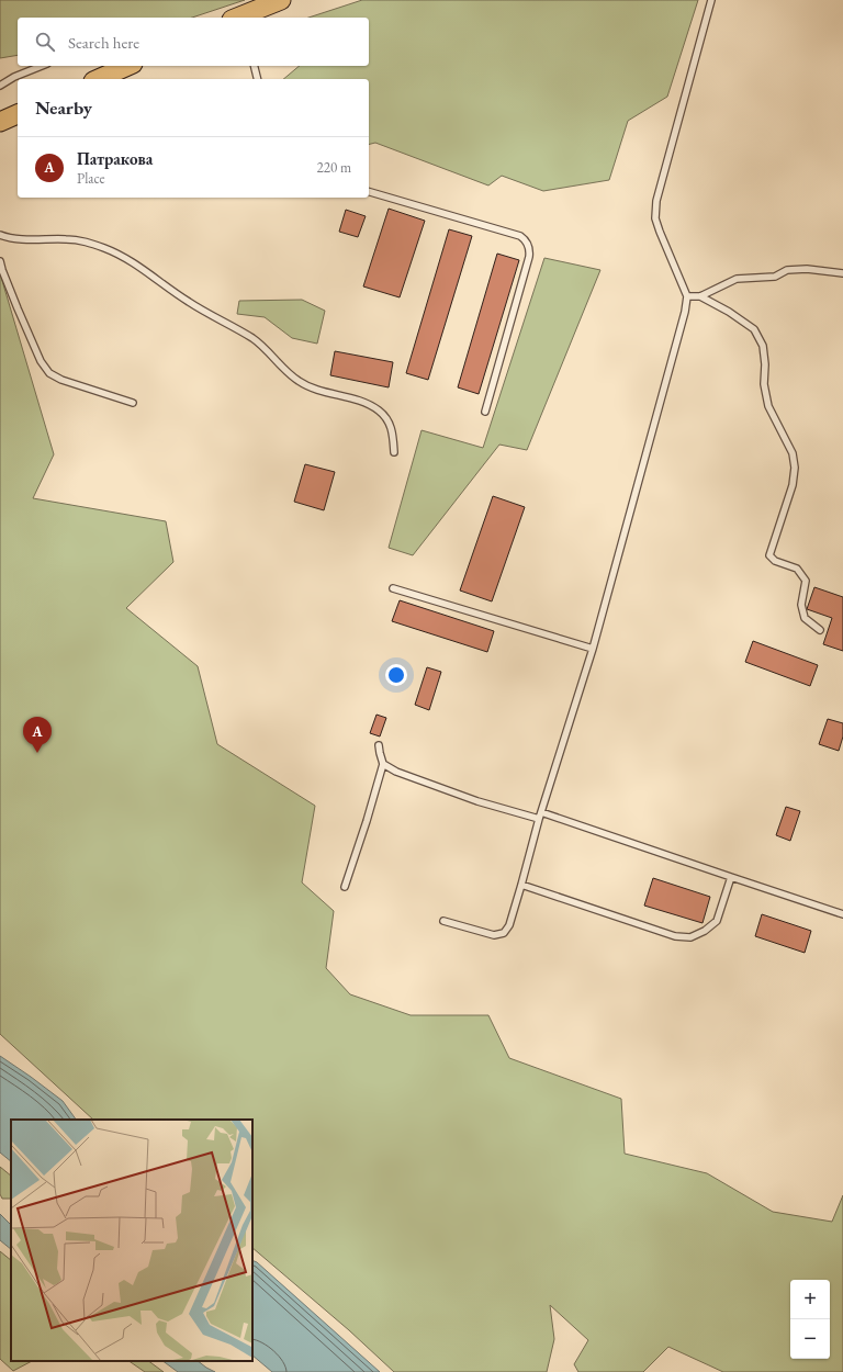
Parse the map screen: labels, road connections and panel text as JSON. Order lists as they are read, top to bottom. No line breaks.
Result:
{"page":{"search":"Search here","heading":"Nearby","list":[{"mark":"A","name":"Патракова","note":"Place","value":"220 m"}],"pins":"A","map_buttons":["+","−"]}}
